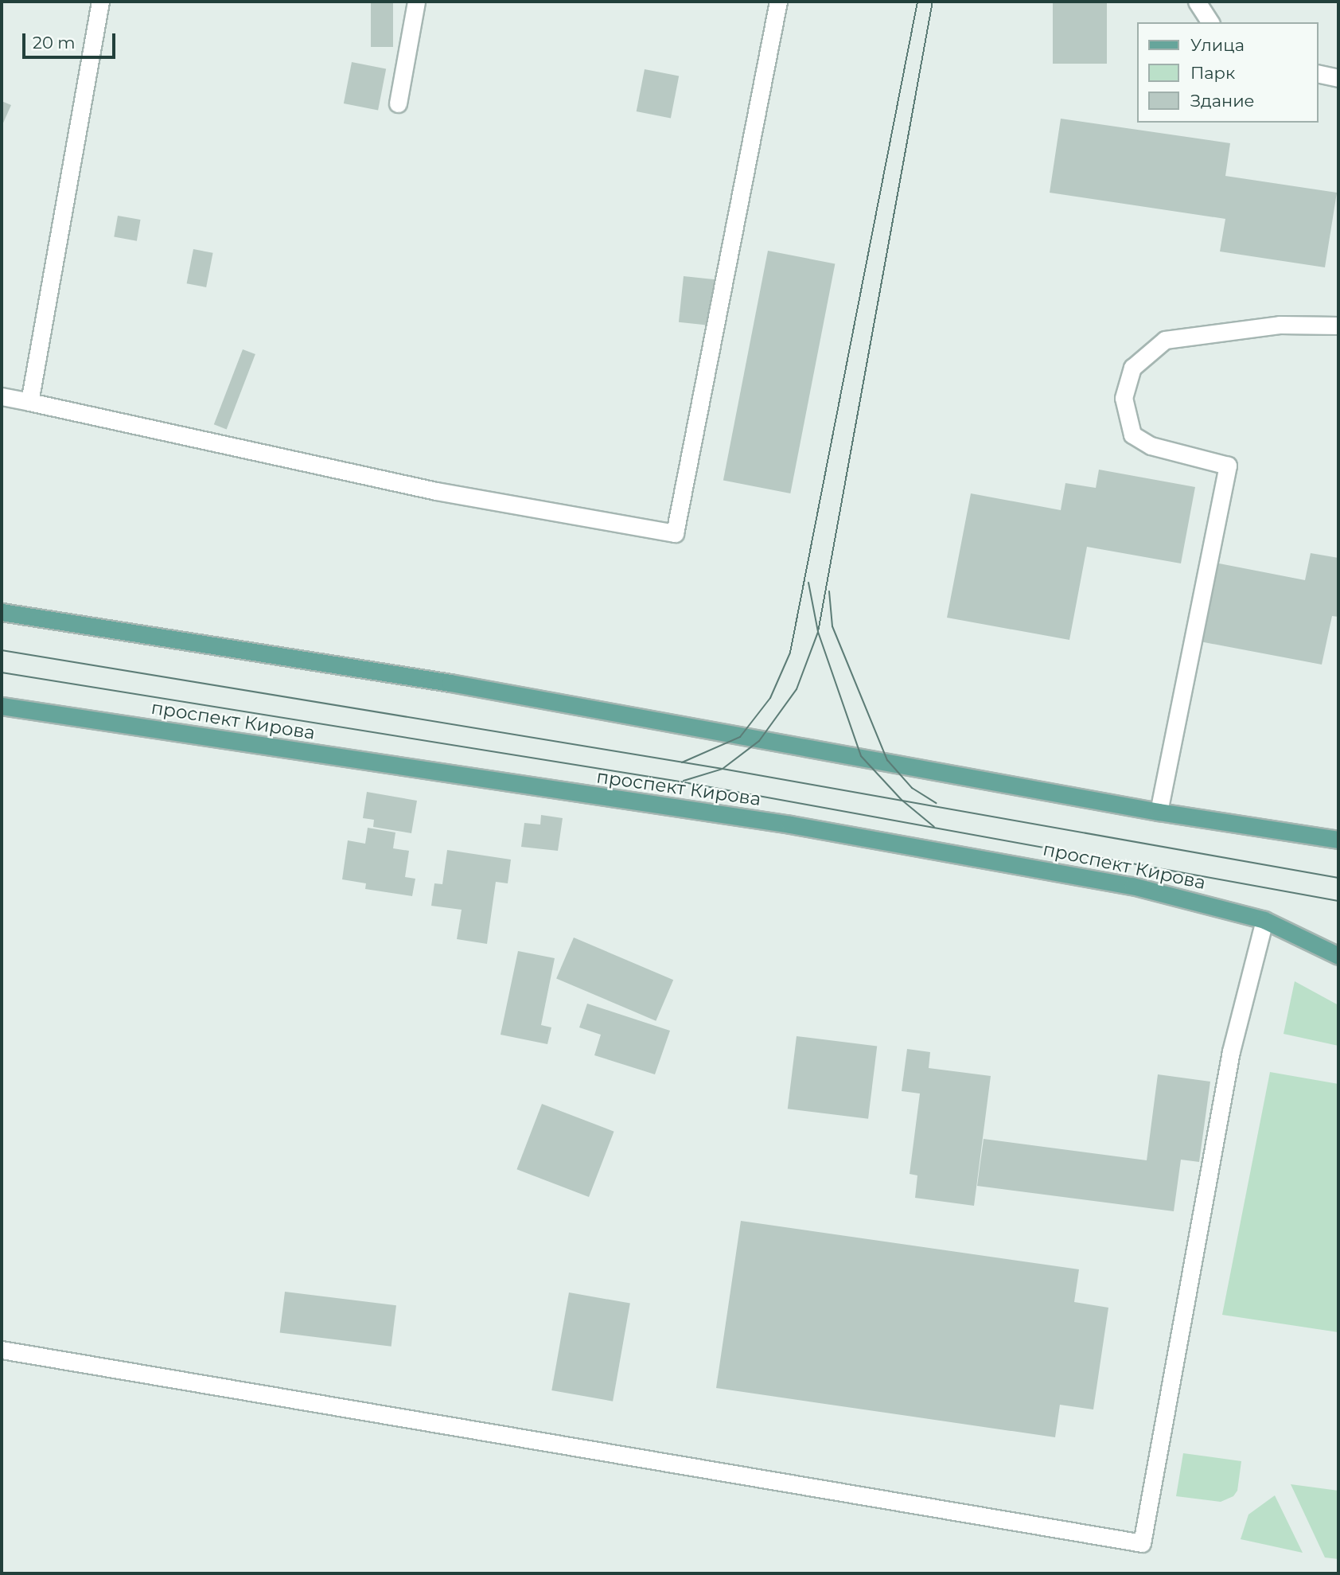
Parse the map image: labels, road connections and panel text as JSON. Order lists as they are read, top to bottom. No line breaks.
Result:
{"streets":{"main road":["проспект Кирова"]},"legend":["Улица","Парк","Здание"],"scale_bar":"20 m"}
